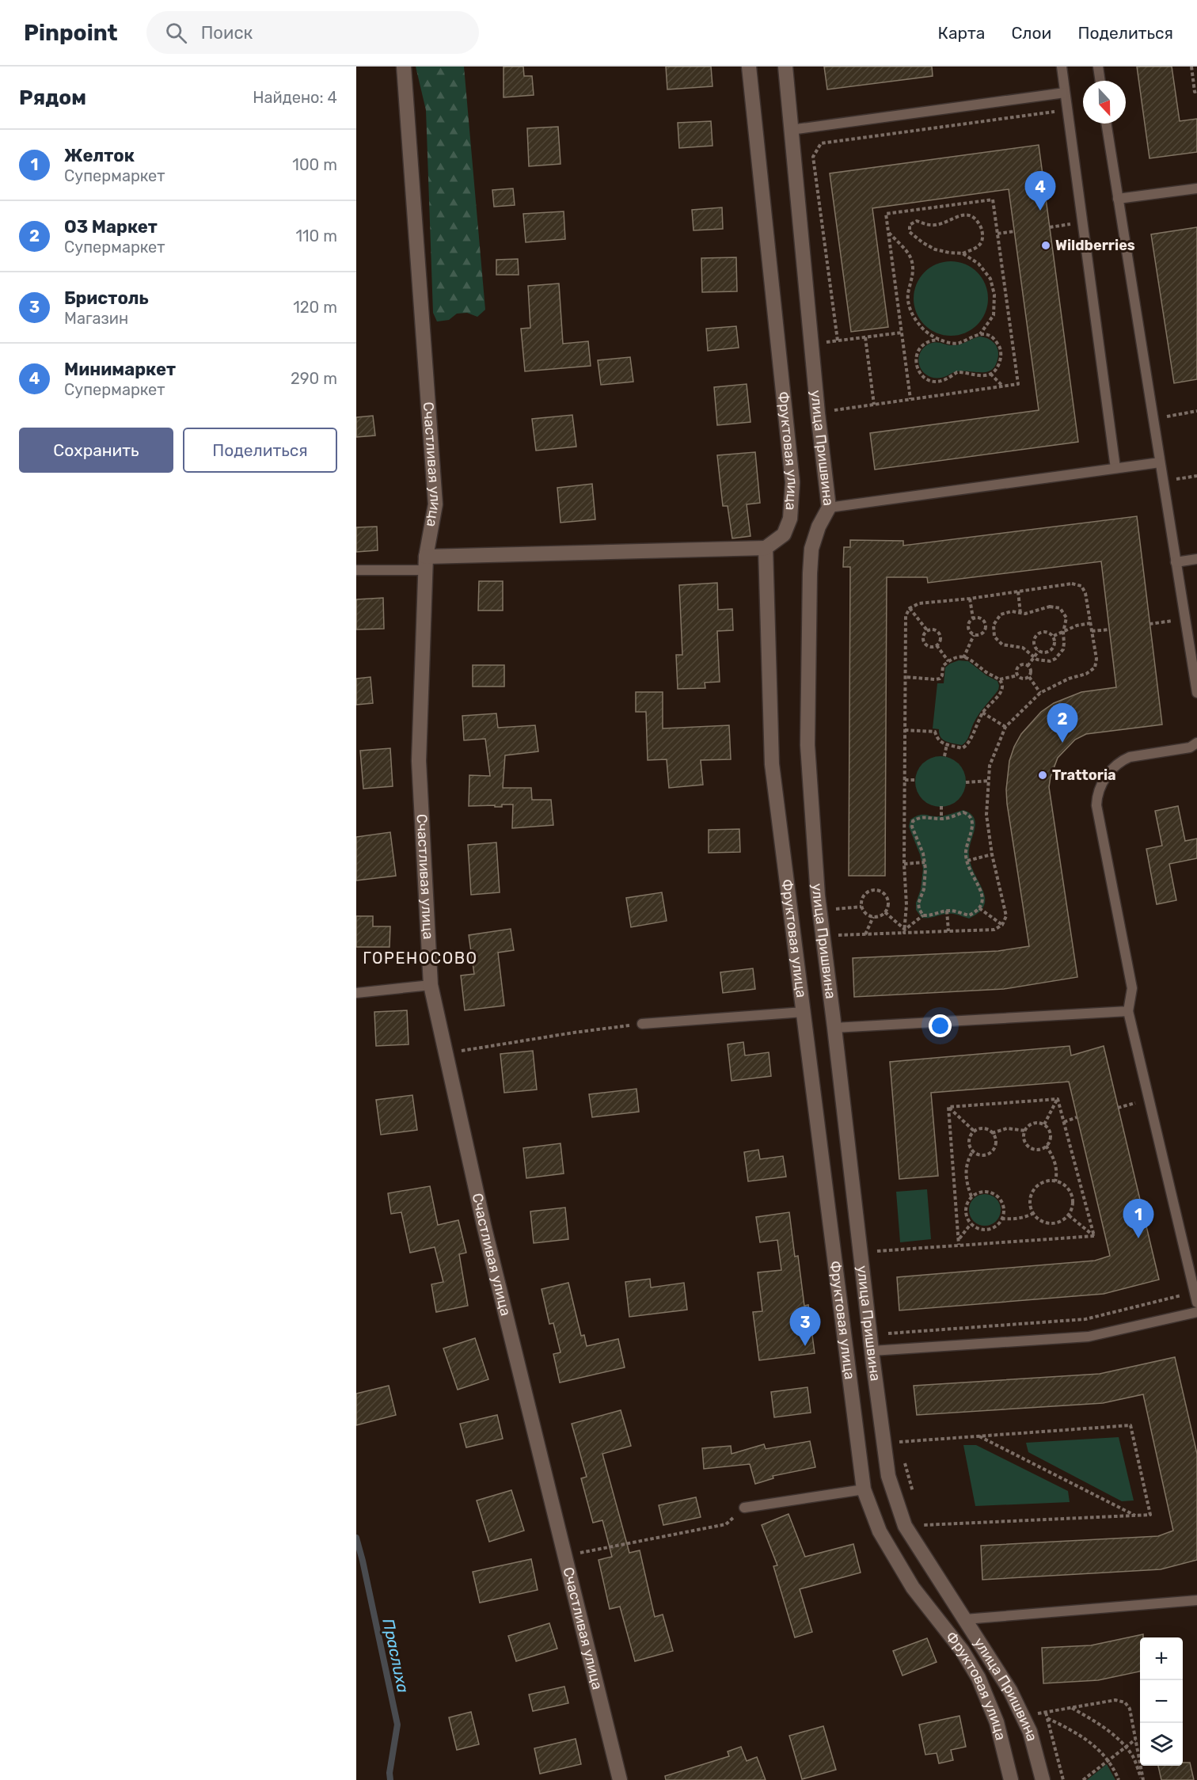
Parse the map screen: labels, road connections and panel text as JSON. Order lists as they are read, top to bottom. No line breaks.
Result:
{"streets":{"street":["улица Пришвина","Фруктовая улица","Счастливая улица"]},"districts":["ГОРЕНОСОВО"],"water":["Праслиха"],"places":["Wildberries","Trattoria"],"north":"bottom","page":{"header":"Pinpoint","search":"Поиск","nav":["Карта","Слои","Поделиться"],"heading":["Рядом","Найдено: 4"],"list":[{"mark":"1","name":"Желток","note":"Супермаркет","value":"100 m"},{"mark":"2","name":"О3 Маркет","note":"Супермаркет","value":"110 m"},{"mark":"3","name":"Бристоль","note":"Магазин","value":"120 m"},{"mark":"4","name":"Минимаркет","note":"Супермаркет","value":"290 m"}],"pins":["4","2","1","3"],"buttons":["Сохранить","Поделиться"],"map_buttons":["+","−"]}}
